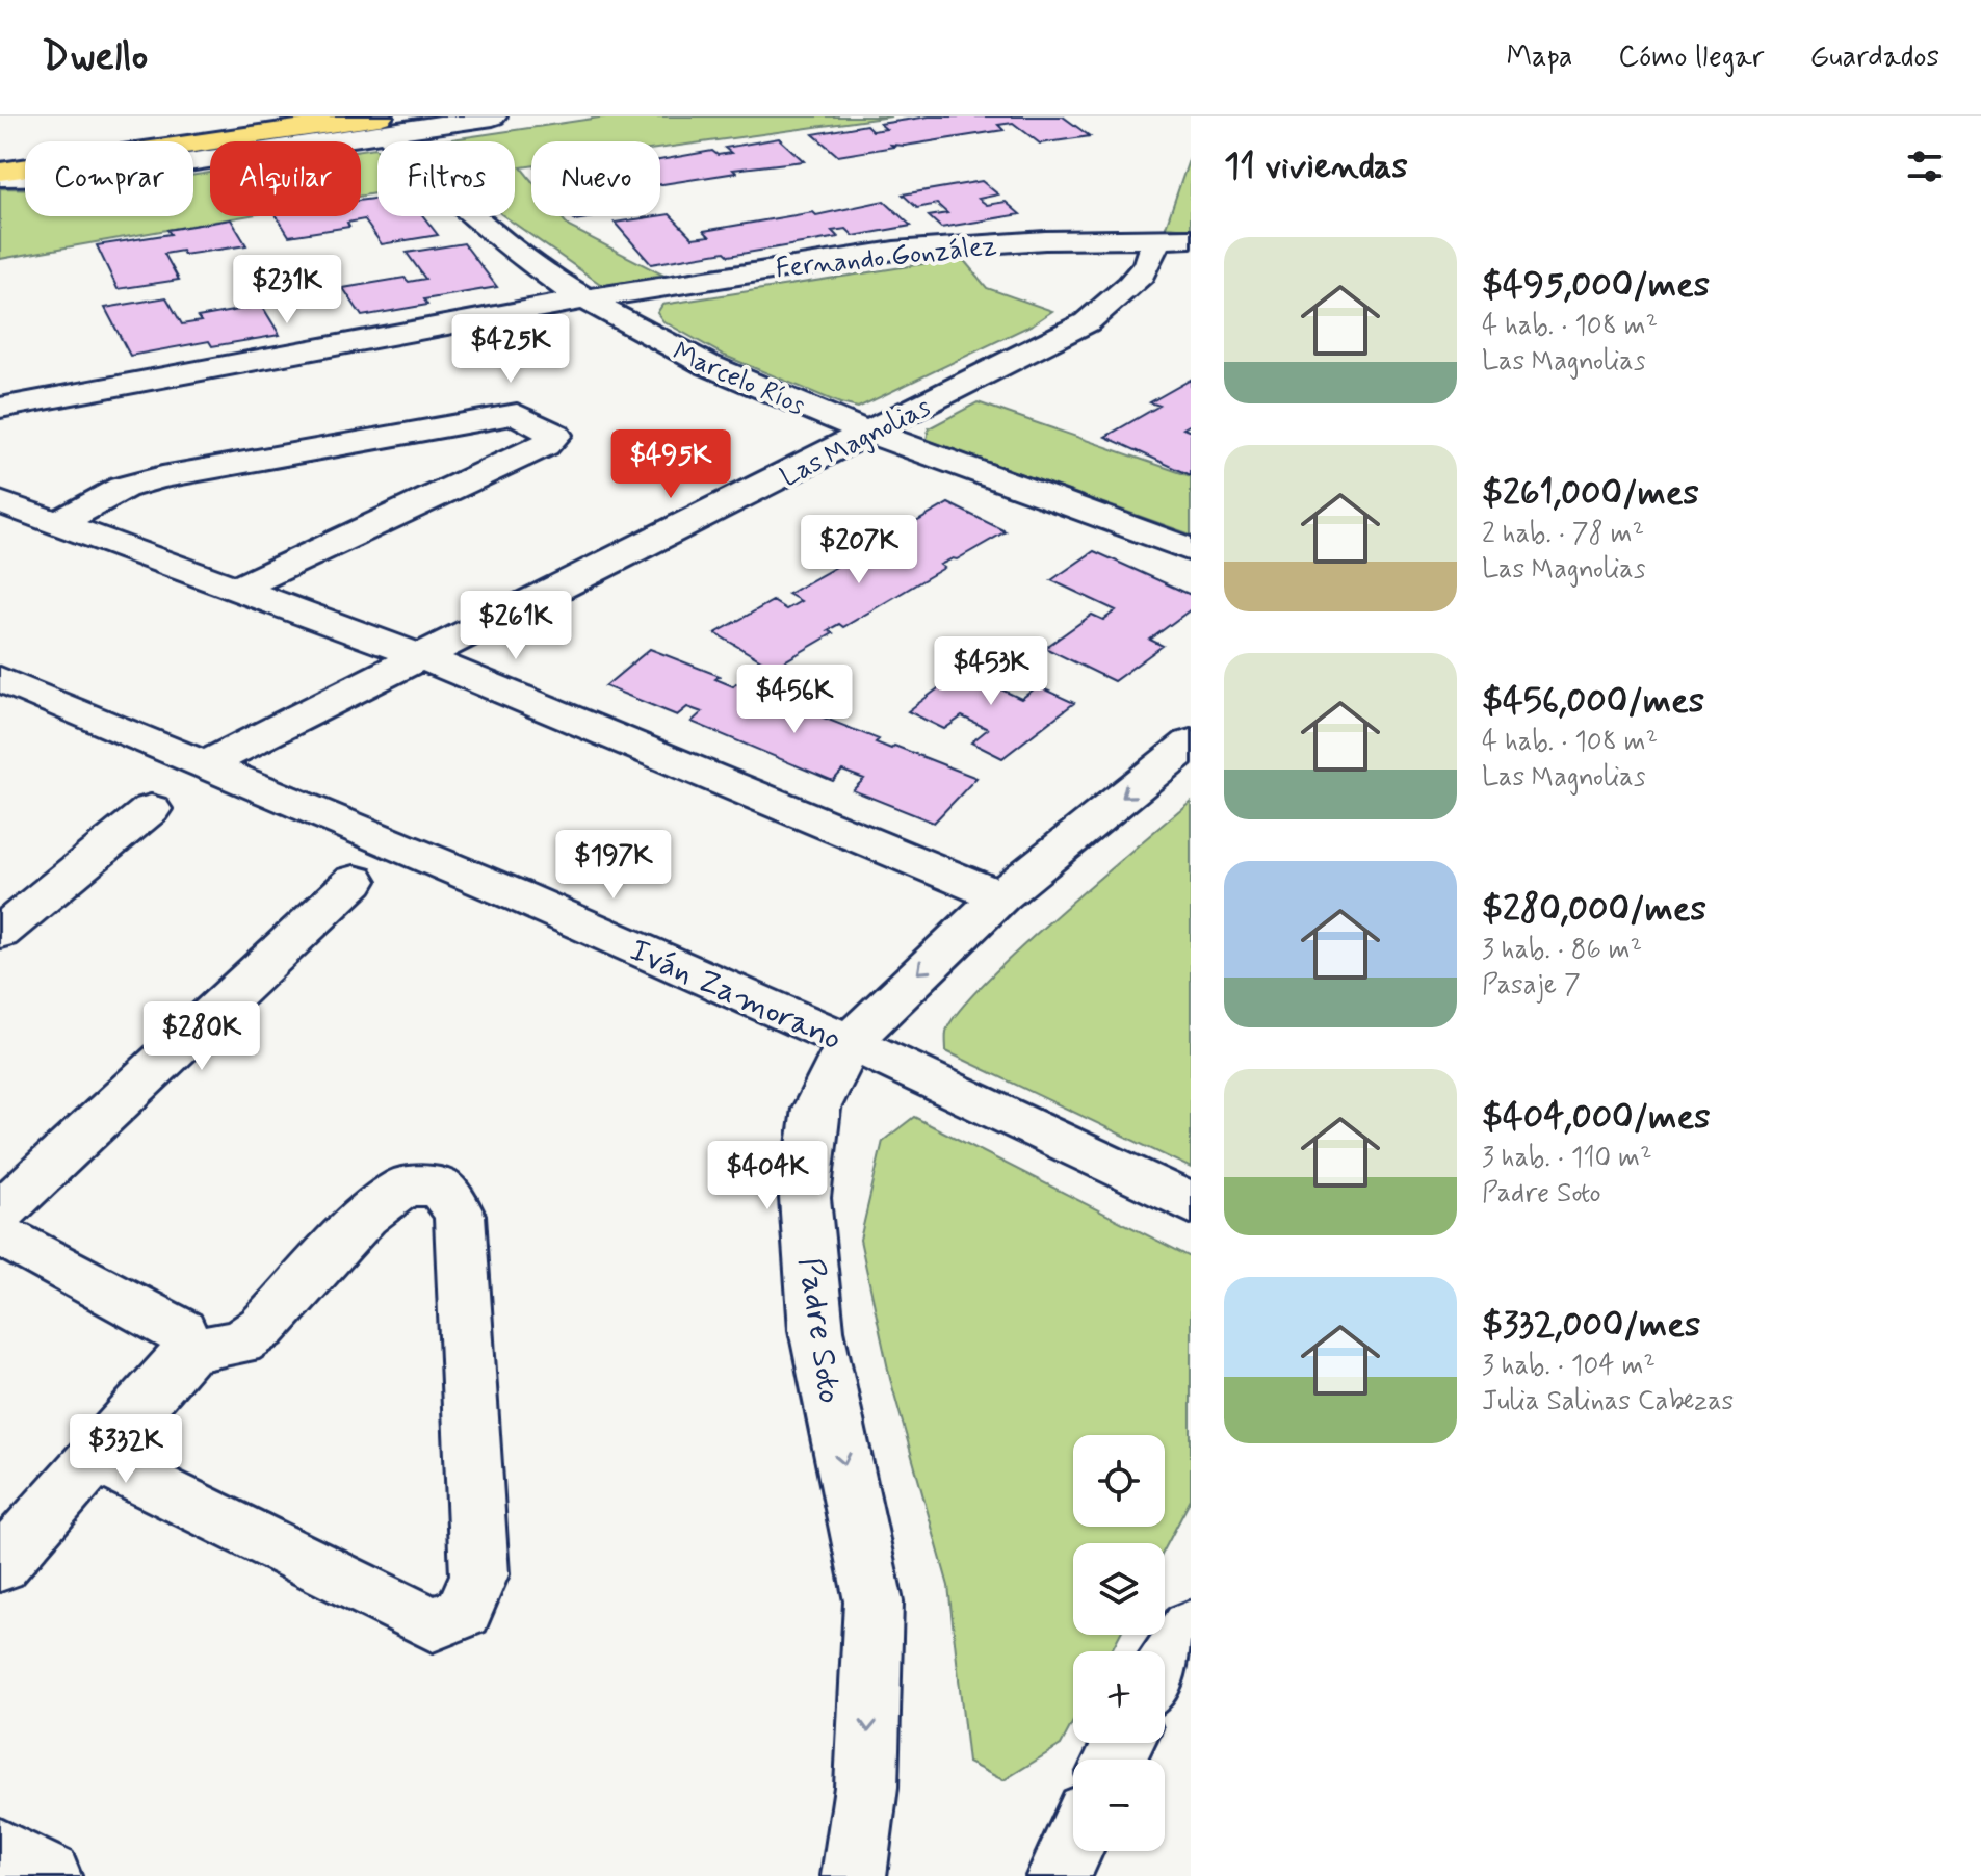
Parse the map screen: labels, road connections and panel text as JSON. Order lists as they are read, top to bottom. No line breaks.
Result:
{"streets":{"street":["Fernando González","Marcelo Ríos","Las Magnolias","Iván Zamorano","Padre Soto"]},"crossings":[["Fernando González","Marcelo Ríos"],["Fernando González","Las Magnolias"],["Marcelo Ríos","Las Magnolias"],["Las Magnolias","Iván Zamorano"],["Iván Zamorano","Padre Soto"]],"one_way":["Padre Soto"],"page":{"header":"Dwello","nav":["Mapa","Cómo llegar","Guardados"],"heading":"11 viviendas","chip":["Comprar","Alquilar","Filtros","Nuevo"],"list":[{"name":"$495,000/mes","note":"4 hab. · 108 m² · Las Magnolias"},{"name":"$261,000/mes","note":"2 hab. · 78 m² · Las Magnolias"},{"name":"$456,000/mes","note":"4 hab. · 108 m² · Las Magnolias"},{"name":"$280,000/mes","note":"3 hab. · 86 m² · Pasaje 7"},{"name":"$404,000/mes","note":"3 hab. · 110 m² · Padre Soto"},{"name":"$332,000/mes","note":"3 hab. · 104 m² · Julia Salinas Cabezas"}],"price":["$231K","$425K","$495K","$207K","$261K","$453K","$456K","$197K","$280K","$404K","$332K"],"map_buttons":["+","−"]}}
